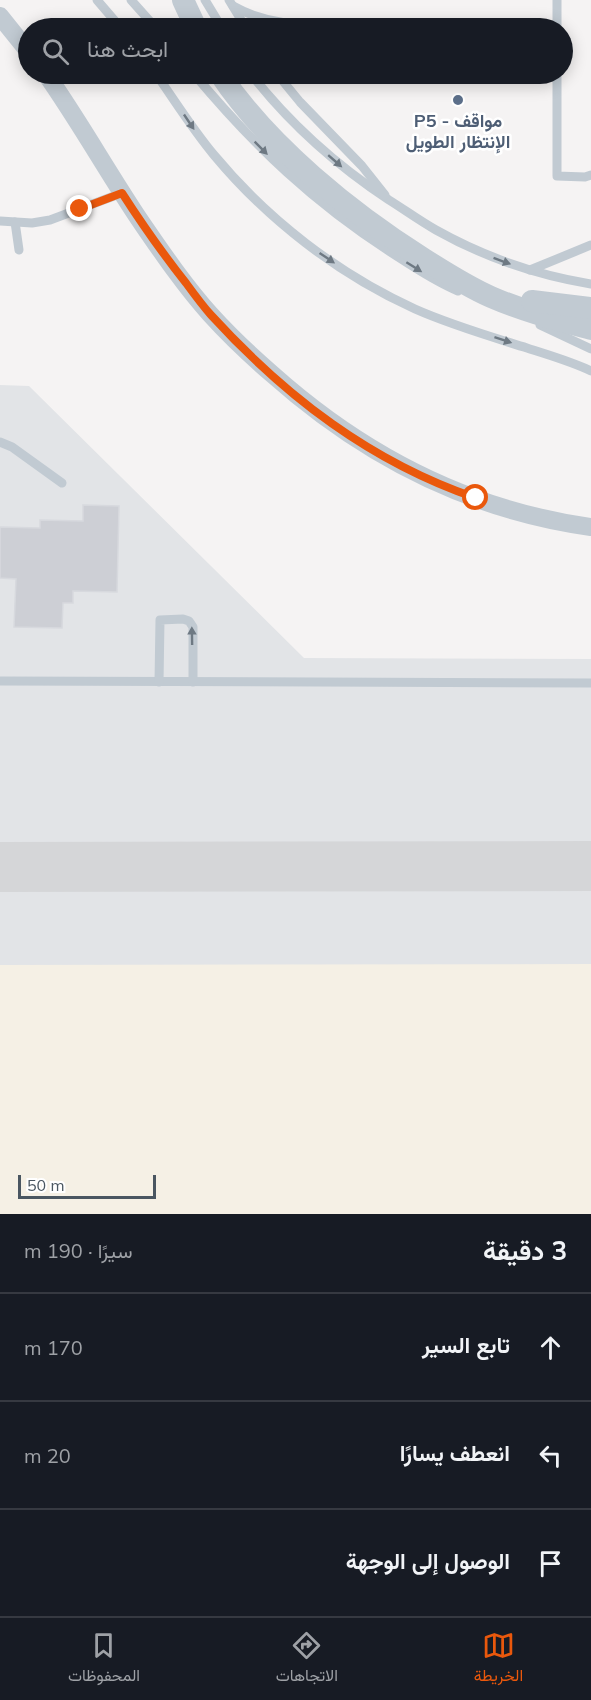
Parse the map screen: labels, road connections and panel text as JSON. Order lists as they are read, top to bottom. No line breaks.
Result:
{"places":["P5 - مواقف الإنتظار الطويل"],"scale_bar":"50 m","page":{"search":"ابحث هنا","scale":"50 m","heading":["3 دقيقة","سيرًا · 190 m"],"list":[["تابع السير","170 m"],["انعطف يسارًا","20 m"],"الوصول إلى الوجهة"],"nav":["الخريطة","الاتجاهات","المحفوظات"]}}
